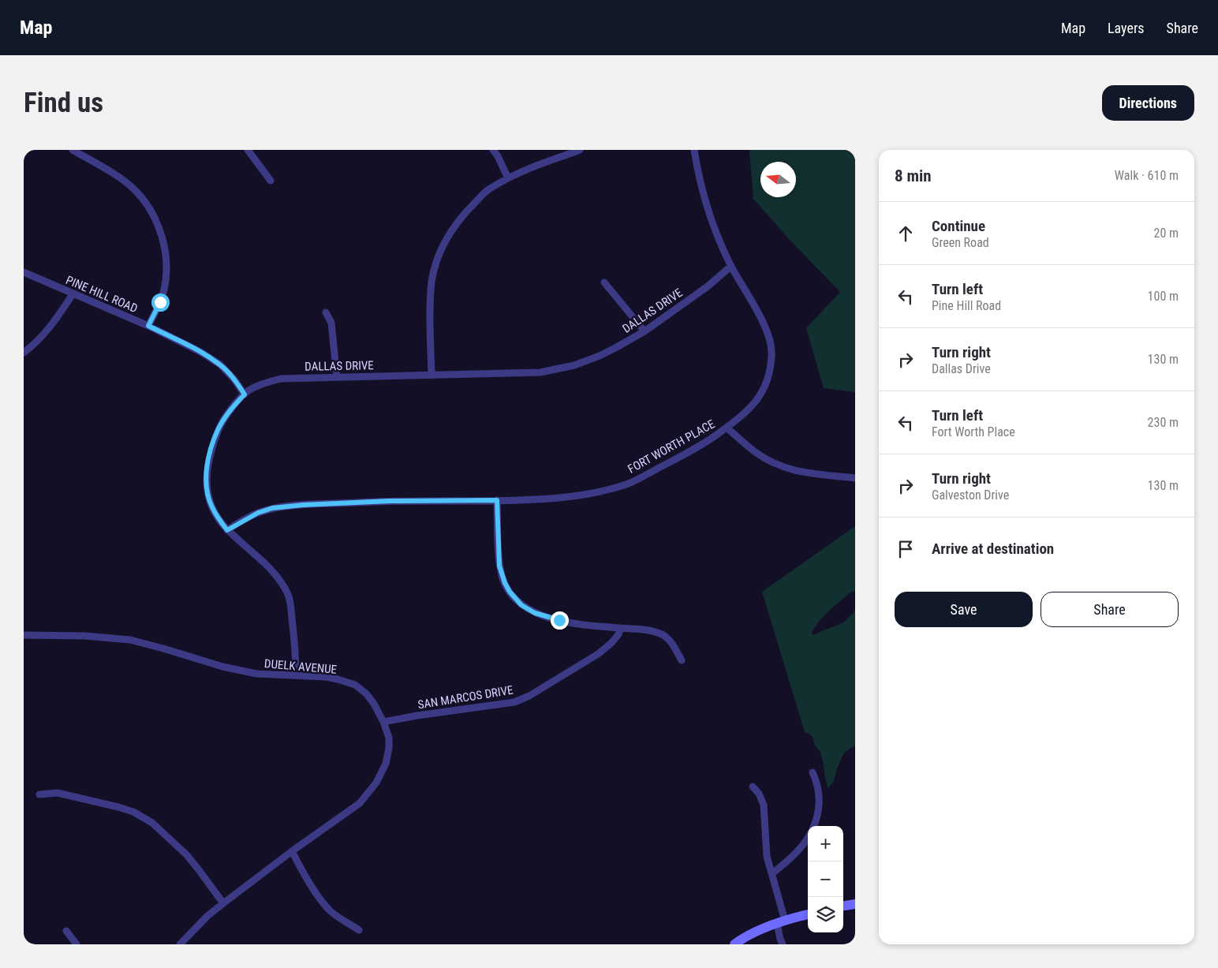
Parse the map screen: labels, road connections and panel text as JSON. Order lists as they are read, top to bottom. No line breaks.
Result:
{"streets":{"street":["PINE HILL ROAD","DALLAS DRIVE","FORT WORTH PLACE","DUELK AVENUE","SAN MARCOS DRIVE"]},"crossings":[["PINE HILL ROAD","DALLAS DRIVE"],["DALLAS DRIVE","FORT WORTH PLACE"],["DALLAS DRIVE","DUELK AVENUE"],["DUELK AVENUE","SAN MARCOS DRIVE"]],"north":"left","page":{"header":"Map","nav":["Map","Layers","Share"],"buttons":["Directions",["Save","Share"]],"title":"Find us","heading":["8 min","Walk · 610 m"],"list":[["Continue","Green Road","20 m"],["Turn left","Pine Hill Road","100 m"],["Turn right","Dallas Drive","130 m"],["Turn left","Fort Worth Place","230 m"],["Turn right","Galveston Drive","130 m"],"Arrive at destination"],"map_buttons":["+","−"]}}
